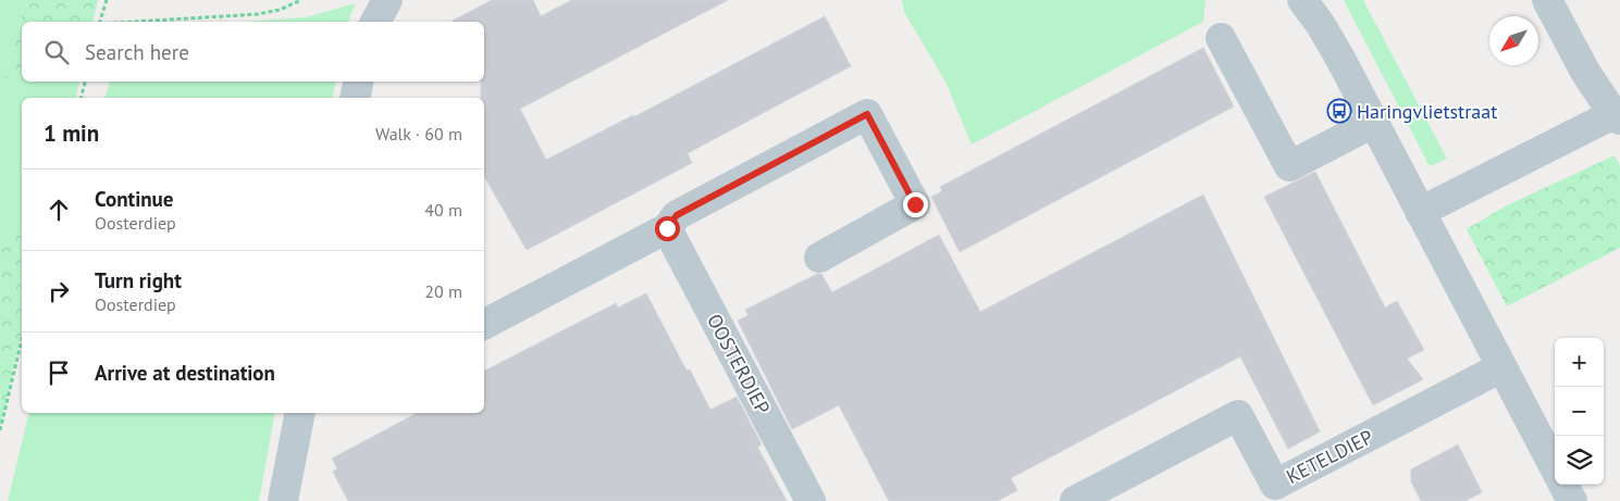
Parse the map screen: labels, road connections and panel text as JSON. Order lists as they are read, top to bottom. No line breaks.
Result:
{"streets":{"street":["OOSTERDIEP","KETELDIEP"]},"places":{"bus stop":["Haringvlietstraat"]},"north":"bottom left","page":{"search":"Search here","heading":["1 min","Walk · 60 m"],"list":[["Continue","Oosterdiep","40 m"],["Turn right","Oosterdiep","20 m"],"Arrive at destination"],"map_buttons":["+","−"]}}
